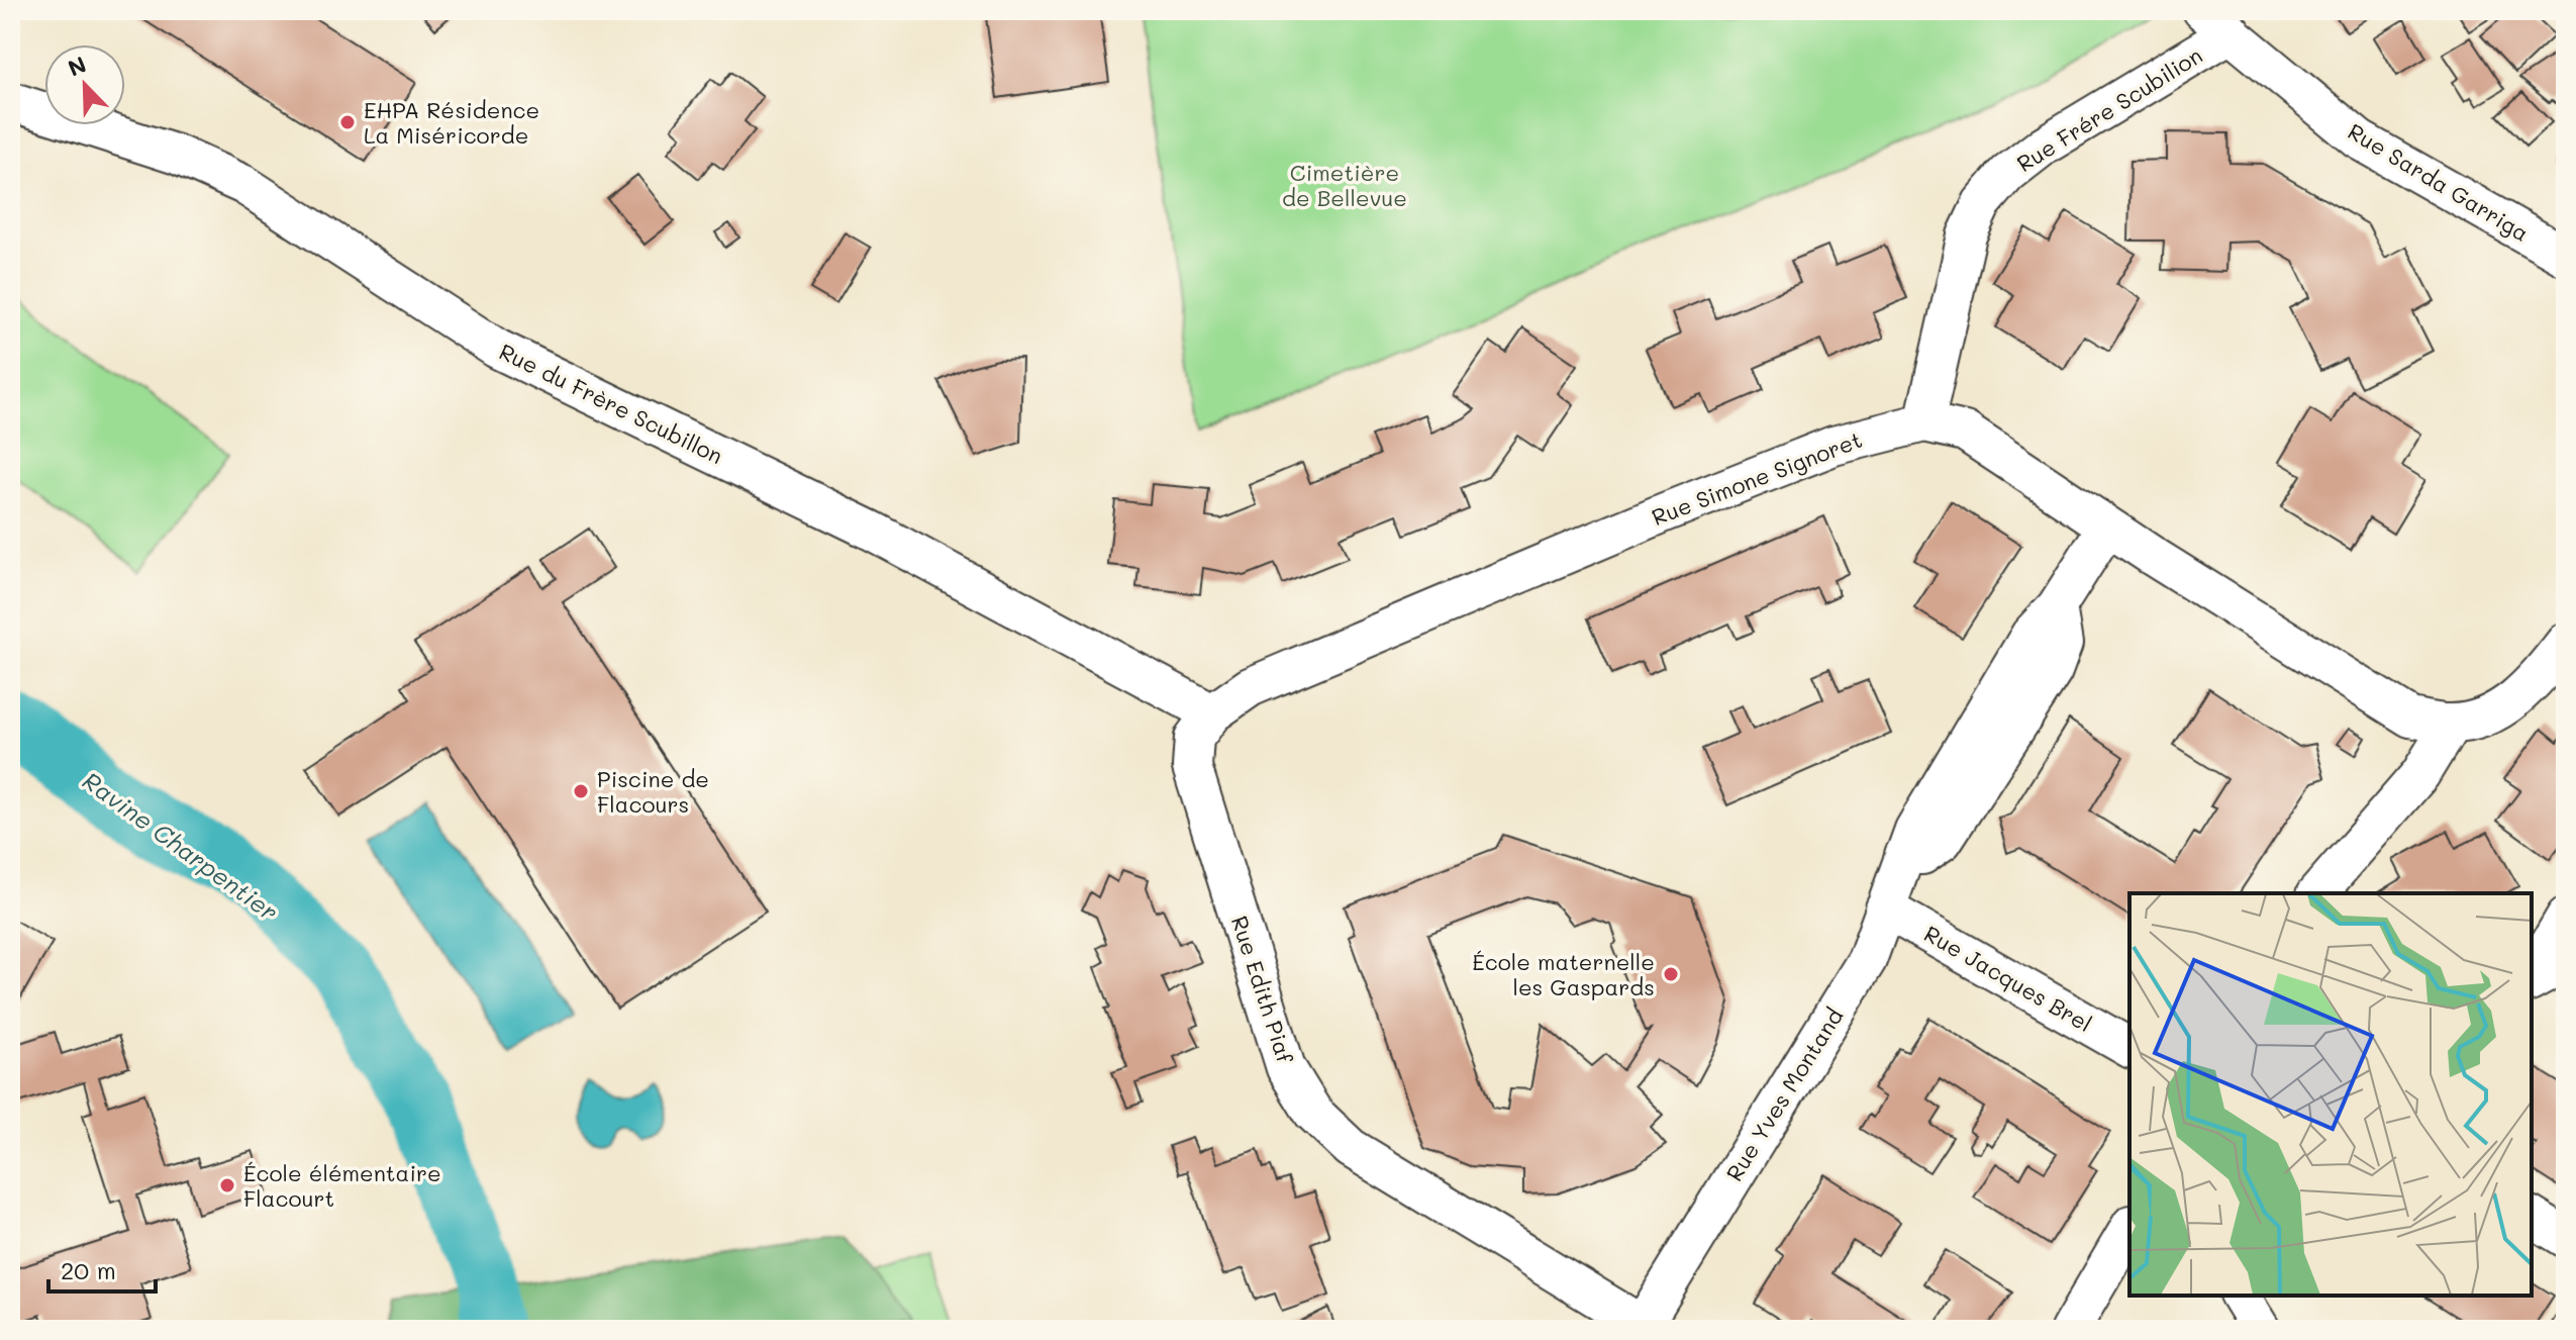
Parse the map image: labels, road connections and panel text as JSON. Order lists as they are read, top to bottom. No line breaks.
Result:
{"streets":{"street":["Rue Frére Scubilion","Rue Sarda Garriga","Rue du Frère Scubillon","Rue Simone Signoret","Rue Jacques Brel","Rue Edith Piaf","Rue Yves Montand"]},"crossings":[["Rue Frére Scubilion","Rue Sarda Garriga"],["Rue Frére Scubilion","Rue Simone Signoret"],["Rue du Frère Scubillon","Rue Simone Signoret"],["Rue du Frère Scubillon","Rue Edith Piaf"],["Rue Simone Signoret","Rue Edith Piaf"],["Rue Simone Signoret","Rue Yves Montand"],["Rue Jacques Brel","Rue Yves Montand"],["Rue Edith Piaf","Rue Yves Montand"]],"water":["Ravine Charpentier"],"parks":["Cimetière de Bellevue"],"places":["EHPA Résidence La Miséricorde","Piscine de Flacours","École maternelle les Gaspards","École élémentaire Flacourt"],"scale_bar":"20 m","north":"top left"}
